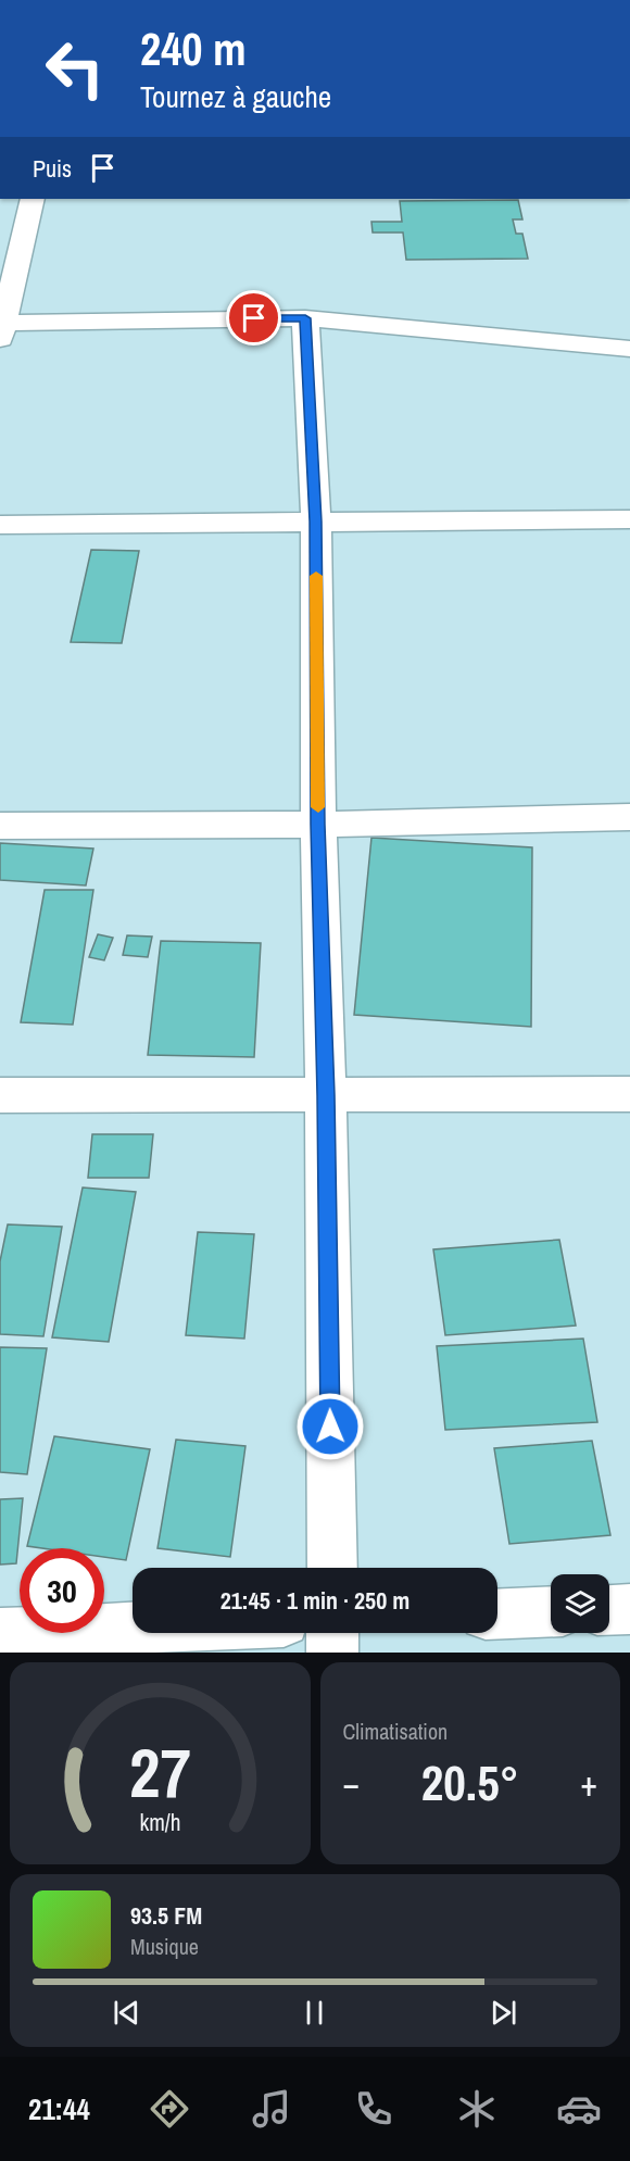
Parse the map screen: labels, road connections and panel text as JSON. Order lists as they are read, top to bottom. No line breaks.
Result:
{"page":{"turn":["240 m","Tournez à gauche"],"then":"Puis","limit":"30","trip":"21:45 · 1 min · 250 m","tile":"Climatisation","heat":["−","20.5°","+"],"song":["93.5 FM","Musique"],"tabs":"21:44","gauge":["27","km/h"]}}
